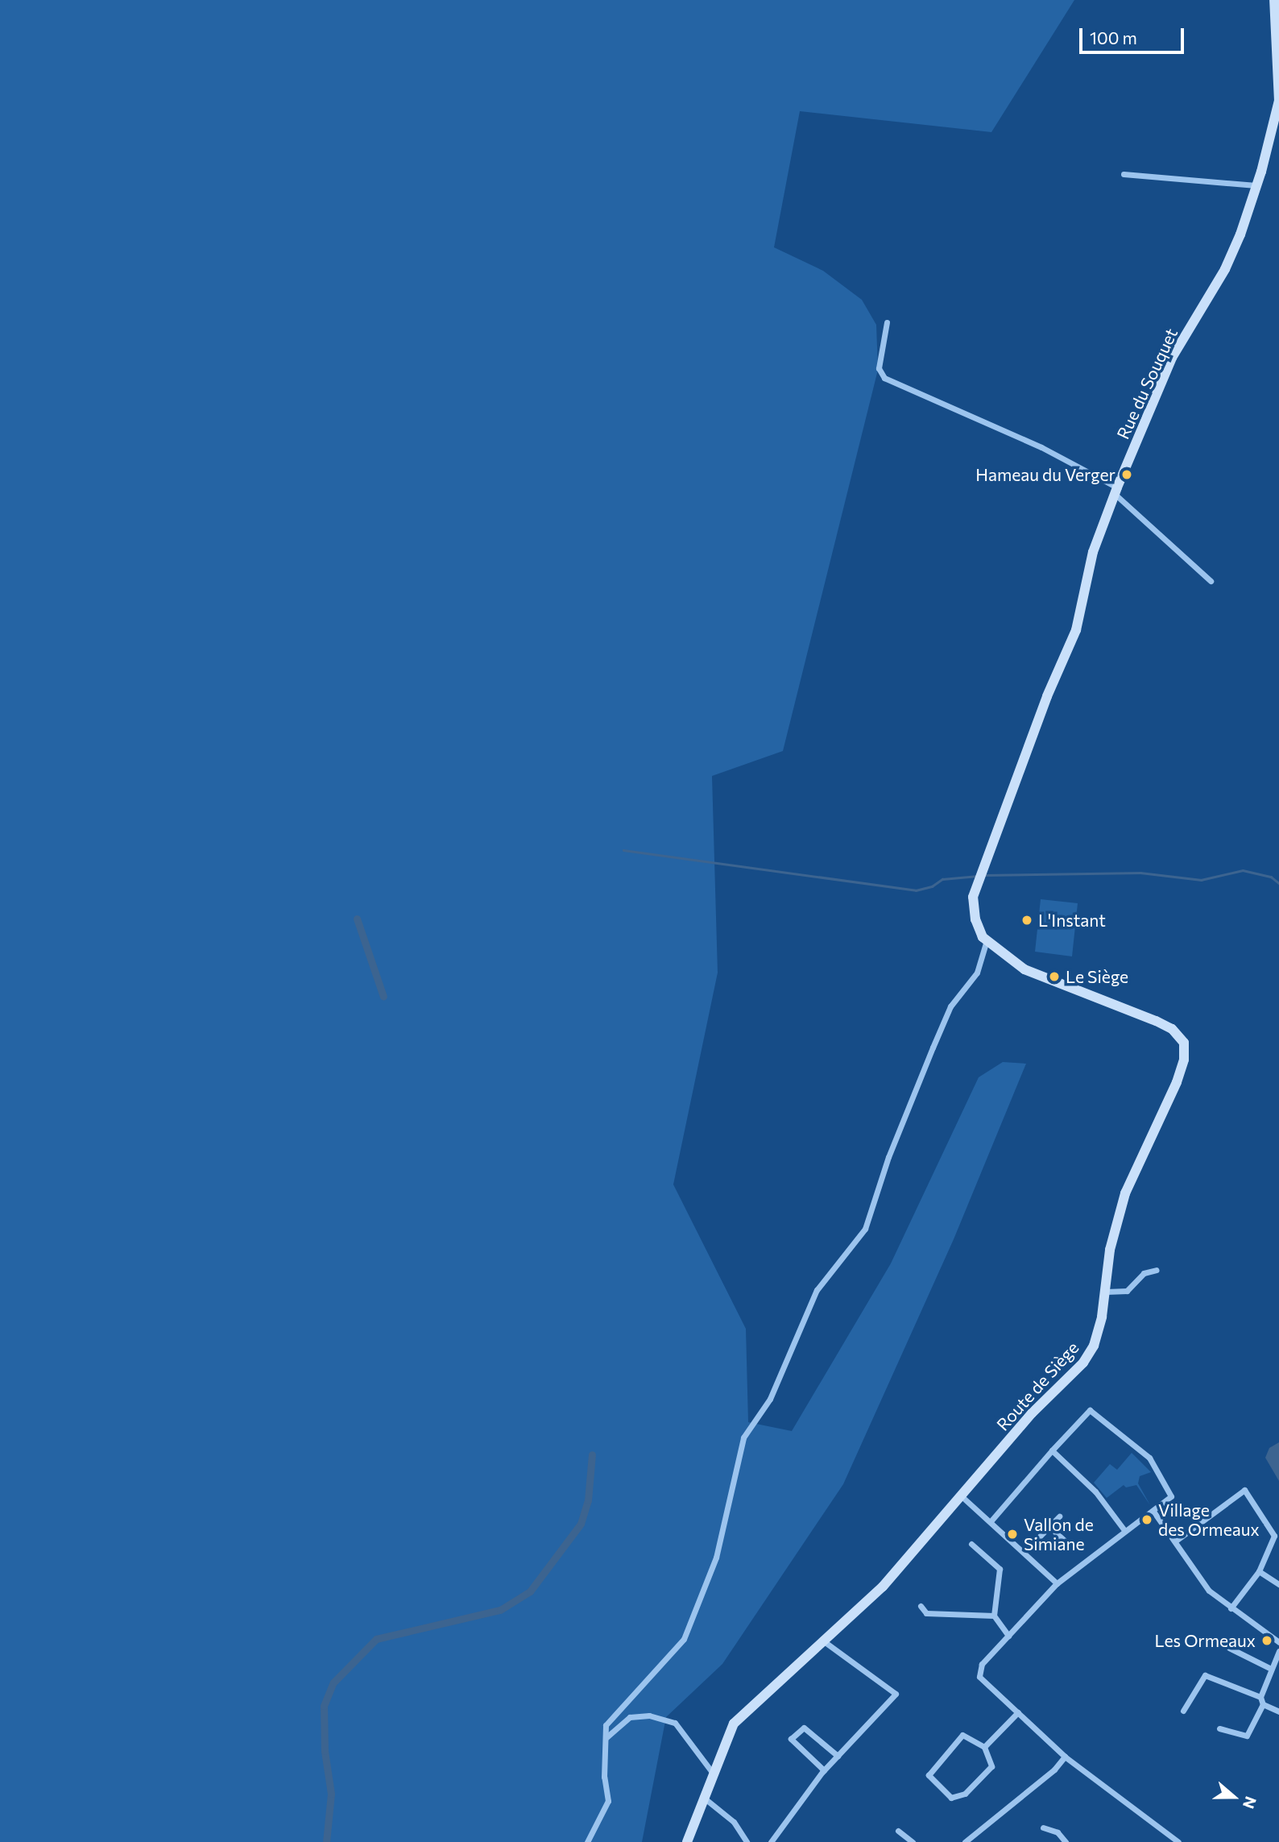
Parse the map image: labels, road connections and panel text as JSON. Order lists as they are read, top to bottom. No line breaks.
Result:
{"streets":{"street":["Rue du Souquet","Route de Siège"]},"crossings":[["Rue du Souquet","Route de Siège"]],"places":["Hameau du Verger","L'Instant","Le Siège","Village des Ormeaux","Vallon de Simiane","Les Ormeaux"],"scale_bar":"100 m","north":"right"}
